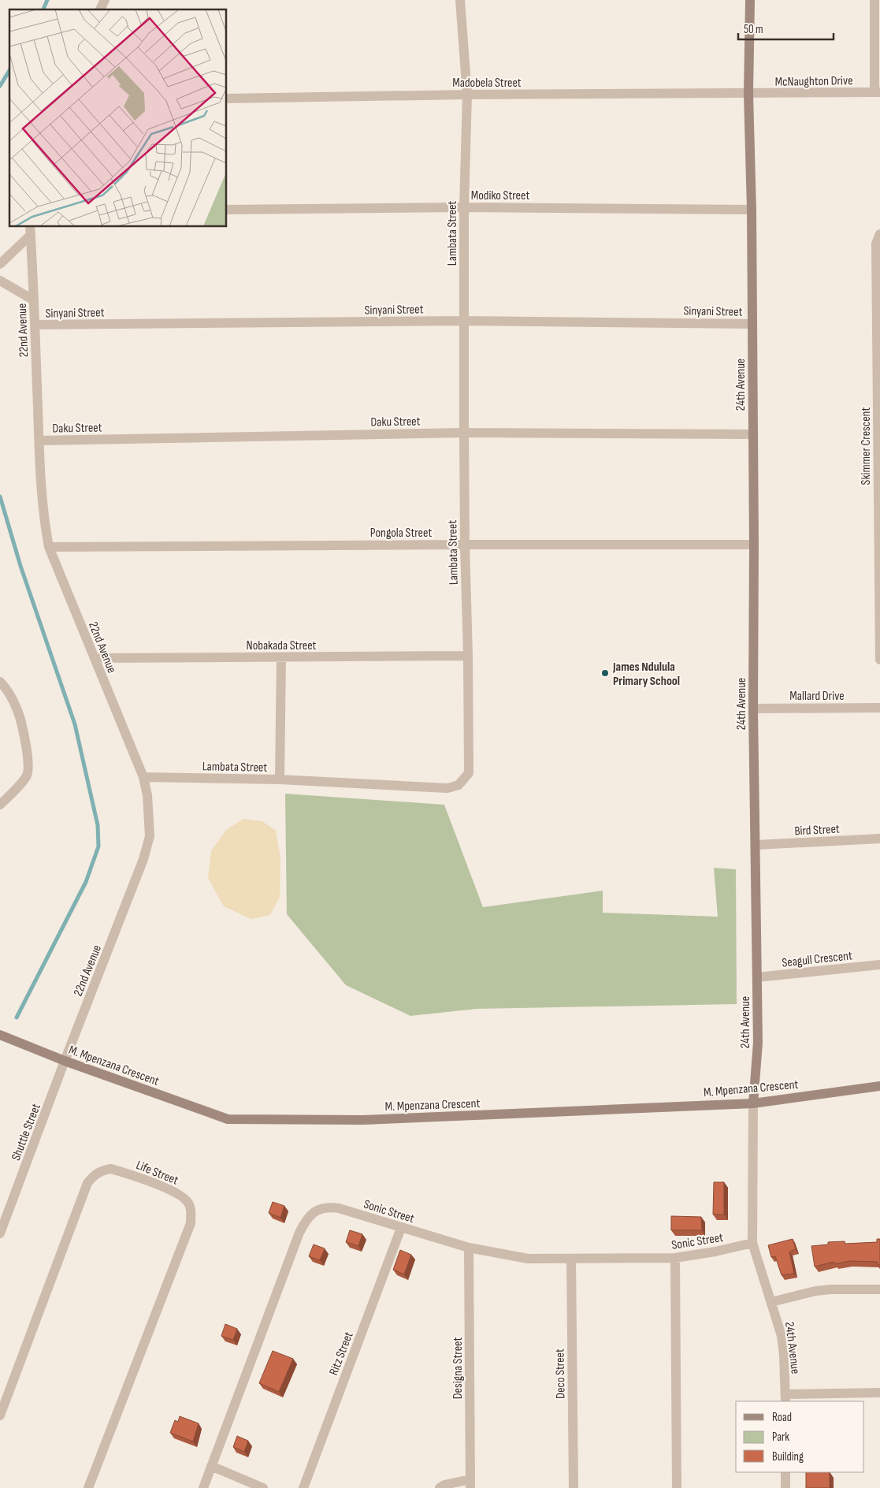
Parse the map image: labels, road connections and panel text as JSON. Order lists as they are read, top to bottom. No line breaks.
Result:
{"streets":{"street":["McNaughton Drive","Madobela Street","Modiko Street","Lambata Street","Sinyani Street","22nd Avenue","24th Avenue","Daku Street","Skimmer Crescent","Pongola Street","Nobakada Street","Mallard Drive","Bird Street","Seagull Crescent","M. Mpenzana Crescent","Shuttle Street","Life Street","Sonic Street","Ritz Street","Designa Street","Deco Street"]},"crossings":[["McNaughton Drive","Madobela Street"],["McNaughton Drive","24th Avenue"],["Madobela Street","Lambata Street"],["Madobela Street","24th Avenue"],["Modiko Street","Lambata Street"],["Modiko Street","24th Avenue"],["Lambata Street","Sinyani Street"],["Lambata Street","22nd Avenue"],["Lambata Street","Daku Street"],["Lambata Street","Pongola Street"],["Lambata Street","Nobakada Street"],["Sinyani Street","22nd Avenue"],["Sinyani Street","24th Avenue"],["22nd Avenue","Daku Street"],["22nd Avenue","Pongola Street"],["22nd Avenue","Nobakada Street"],["22nd Avenue","M. Mpenzana Crescent"],["22nd Avenue","Shuttle Street"],["24th Avenue","Daku Street"],["24th Avenue","Pongola Street"],["24th Avenue","Mallard Drive"],["24th Avenue","Bird Street"],["24th Avenue","Seagull Crescent"],["24th Avenue","M. Mpenzana Crescent"],["24th Avenue","Sonic Street"],["M. Mpenzana Crescent","Shuttle Street"],["Sonic Street","Ritz Street"],["Sonic Street","Designa Street"],["Sonic Street","Deco Street"]],"places":["James Ndulula Primary School"],"legend":["Road","Park","Building"],"scale_bar":"50 m"}
